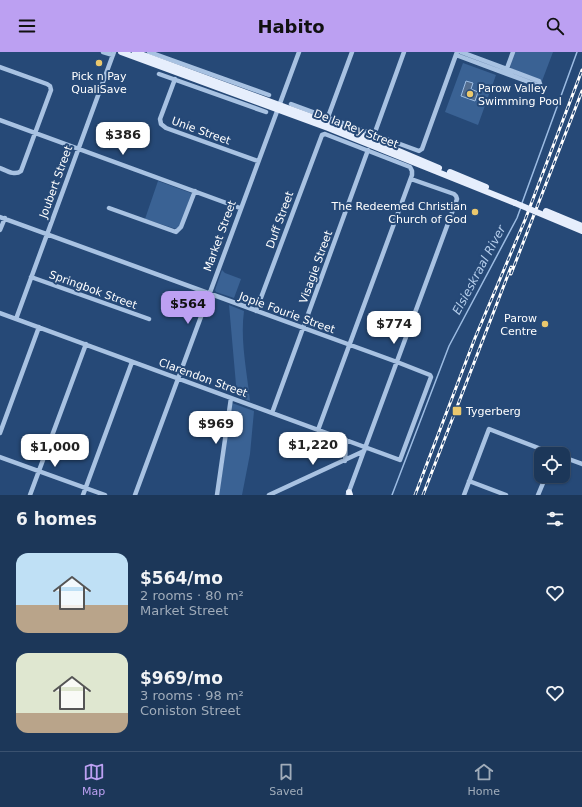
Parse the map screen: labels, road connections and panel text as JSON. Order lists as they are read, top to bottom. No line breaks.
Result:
{"streets":{"main road":["De la Rey Street"],"street":["Unie Street","Joubert Street","Duff Street","Market Street","Visagie Street","Springbok Street","Jopie Fourie Street","Clarendon Street"]},"crossings":[["De la Rey Street","Duff Street"],["De la Rey Street","Market Street"],["De la Rey Street","Visagie Street"],["Unie Street","Market Street"],["Joubert Street","Springbok Street"],["Joubert Street","Jopie Fourie Street"],["Joubert Street","Clarendon Street"],["Duff Street","Jopie Fourie Street"],["Market Street","Jopie Fourie Street"],["Market Street","Clarendon Street"],["Visagie Street","Jopie Fourie Street"],["Visagie Street","Clarendon Street"],["Jopie Fourie Street","Clarendon Street"]],"water":["Elsieskraal River"],"places":{"other":["Pick n Pay QualiSave","Parow Valley Swimming Pool","The Redeemed Christian Church of God","Parow Centre"],"transit":["Tygerberg"]},"page":{"header":"Habito","price":["$386","$564","$774","$969","$1,220","$1,000"],"heading":"6 homes","list":[{"name":"$564/mo","note":"2 rooms · 80 m² · Market Street"},{"name":"$969/mo","note":"3 rooms · 98 m² · Coniston Street"}],"tabs":["Map","Saved","Home"]}}
